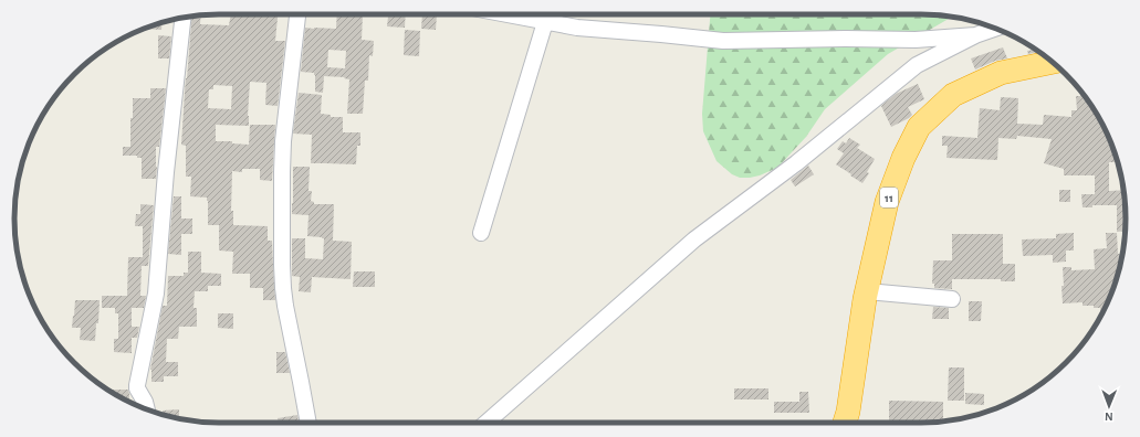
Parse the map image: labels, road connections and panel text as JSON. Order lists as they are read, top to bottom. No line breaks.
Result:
{"streets":{"highway":["11"]},"north":"bottom"}
